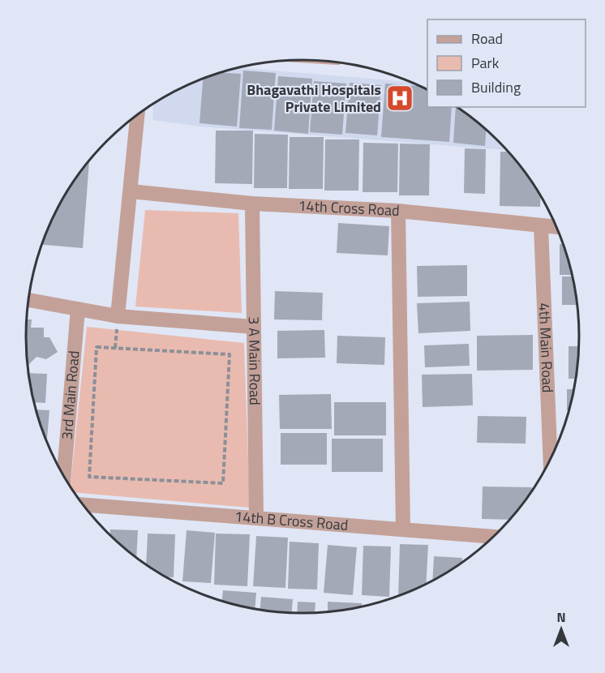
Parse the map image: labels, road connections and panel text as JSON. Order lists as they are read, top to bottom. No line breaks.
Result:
{"streets":{"street":["14th Cross Road","4th Main Road","3 A Main Road","3rd Main Road","14th B Cross Road"]},"crossings":[["14th Cross Road","4th Main Road"],["14th Cross Road","3 A Main Road"],["3 A Main Road","14th B Cross Road"]],"places":{"hospital":["Bhagavathi Hospitals Private Limited"]},"legend":["Road","Park","Building"],"north":"top"}
